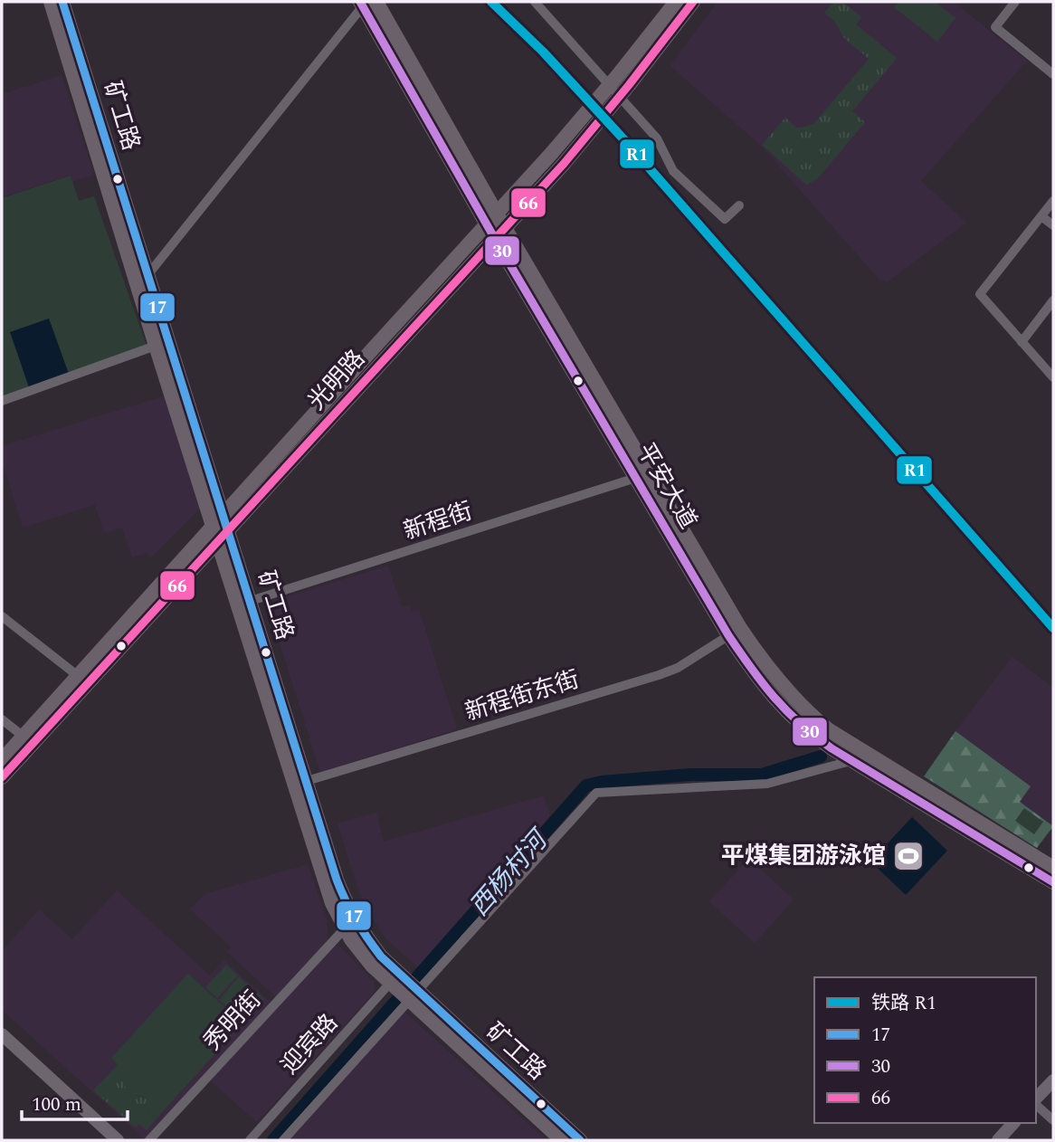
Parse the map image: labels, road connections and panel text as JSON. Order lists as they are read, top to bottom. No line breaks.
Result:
{"streets":{"main road":["矿工路","光明路","平安大道"],"street":["新程街","新程街东街","秀明街","迎宾路"]},"crossings":[["矿工路","光明路"],["矿工路","新程街"],["矿工路","新程街东街"],["矿工路","秀明街"],["矿工路","迎宾路"],["光明路","平安大道"],["平安大道","新程街"],["平安大道","新程街东街"]],"water":["西杨村河"],"places":{"sports":["平煤集团游泳馆"]},"lines":["rail line R1","transit line 17","transit line 30","transit line 66"],"legend":["铁路 R1","17","30","66"],"scale_bar":"100 m"}
